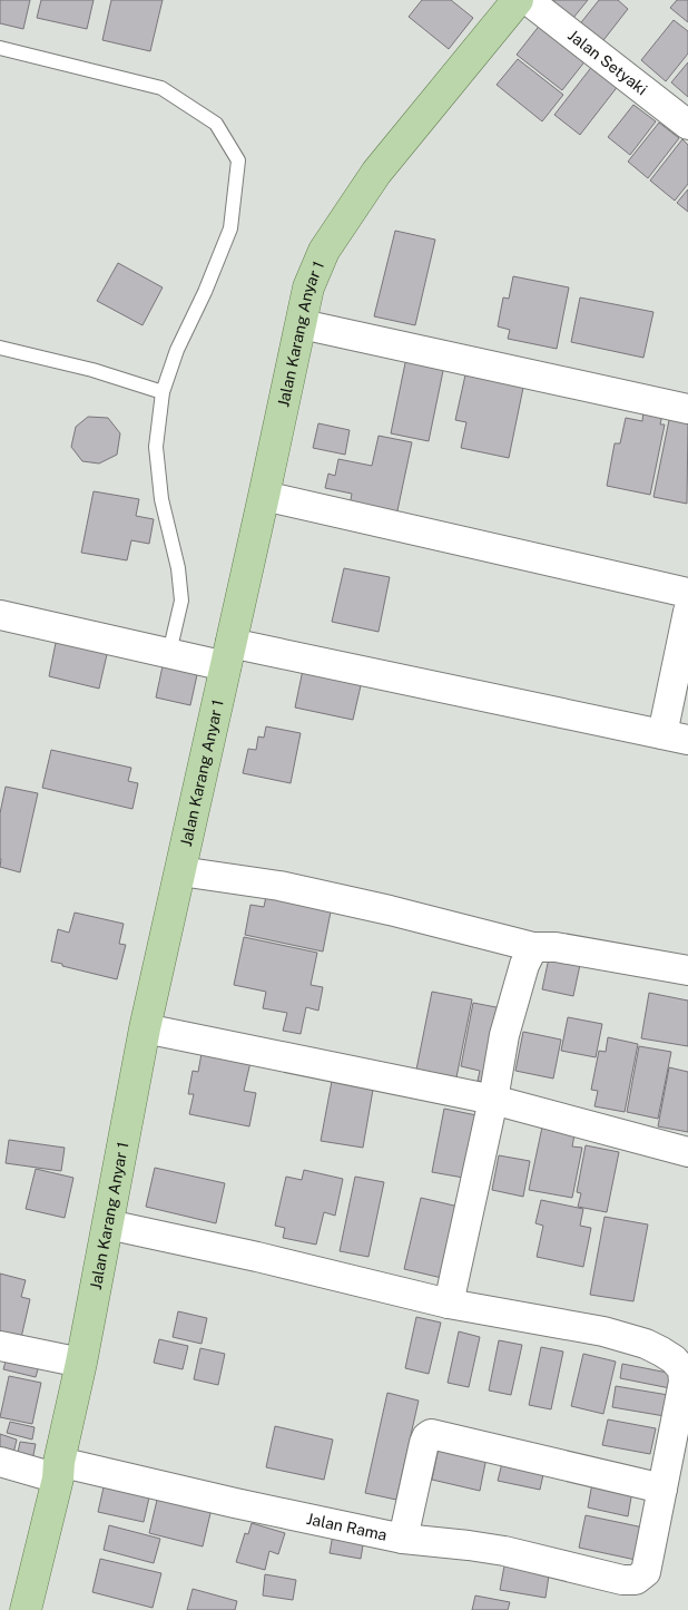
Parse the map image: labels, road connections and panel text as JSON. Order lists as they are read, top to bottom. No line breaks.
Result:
{"streets":{"main road":["Jalan Karang Anyar 1"],"street":["Jalan Setyaki","Jalan Rama"]},"crossings":[["Jalan Karang Anyar 1","Jalan Rama"]]}
